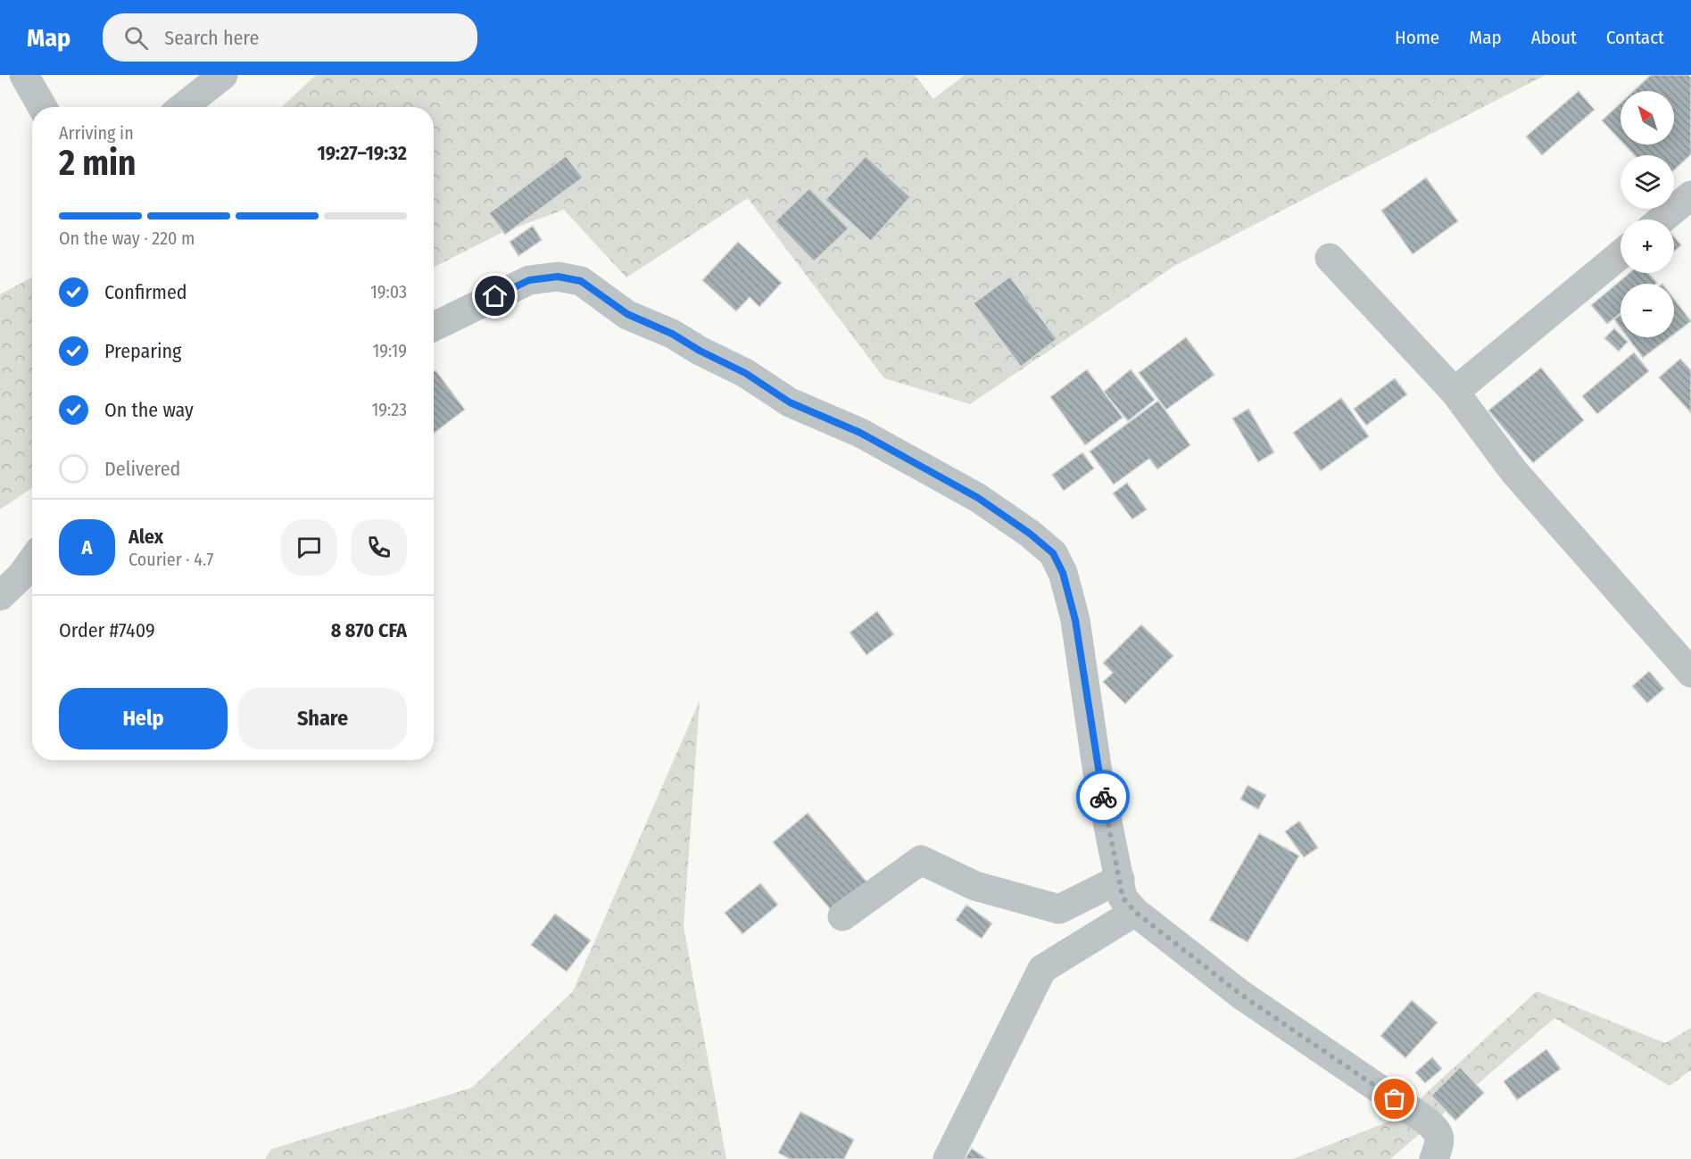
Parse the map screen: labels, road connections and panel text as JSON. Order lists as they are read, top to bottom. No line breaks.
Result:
{"north":"top left","page":{"header":"Map","search":"Search here","nav":["Home","Map","About","Contact"],"map_buttons":["+","−"],"heading":["2 min","Arriving in","19:27–19:32"],"panel":["Alex","Courier · 4.7","Order #7409","8 870 CFA"],"bar":"On the way · 220 m","list":[["Confirmed","19:03"],["Preparing","19:19"],["On the way","19:23"],"Delivered"],"round":"A","buttons":["Help","Share"]}}
